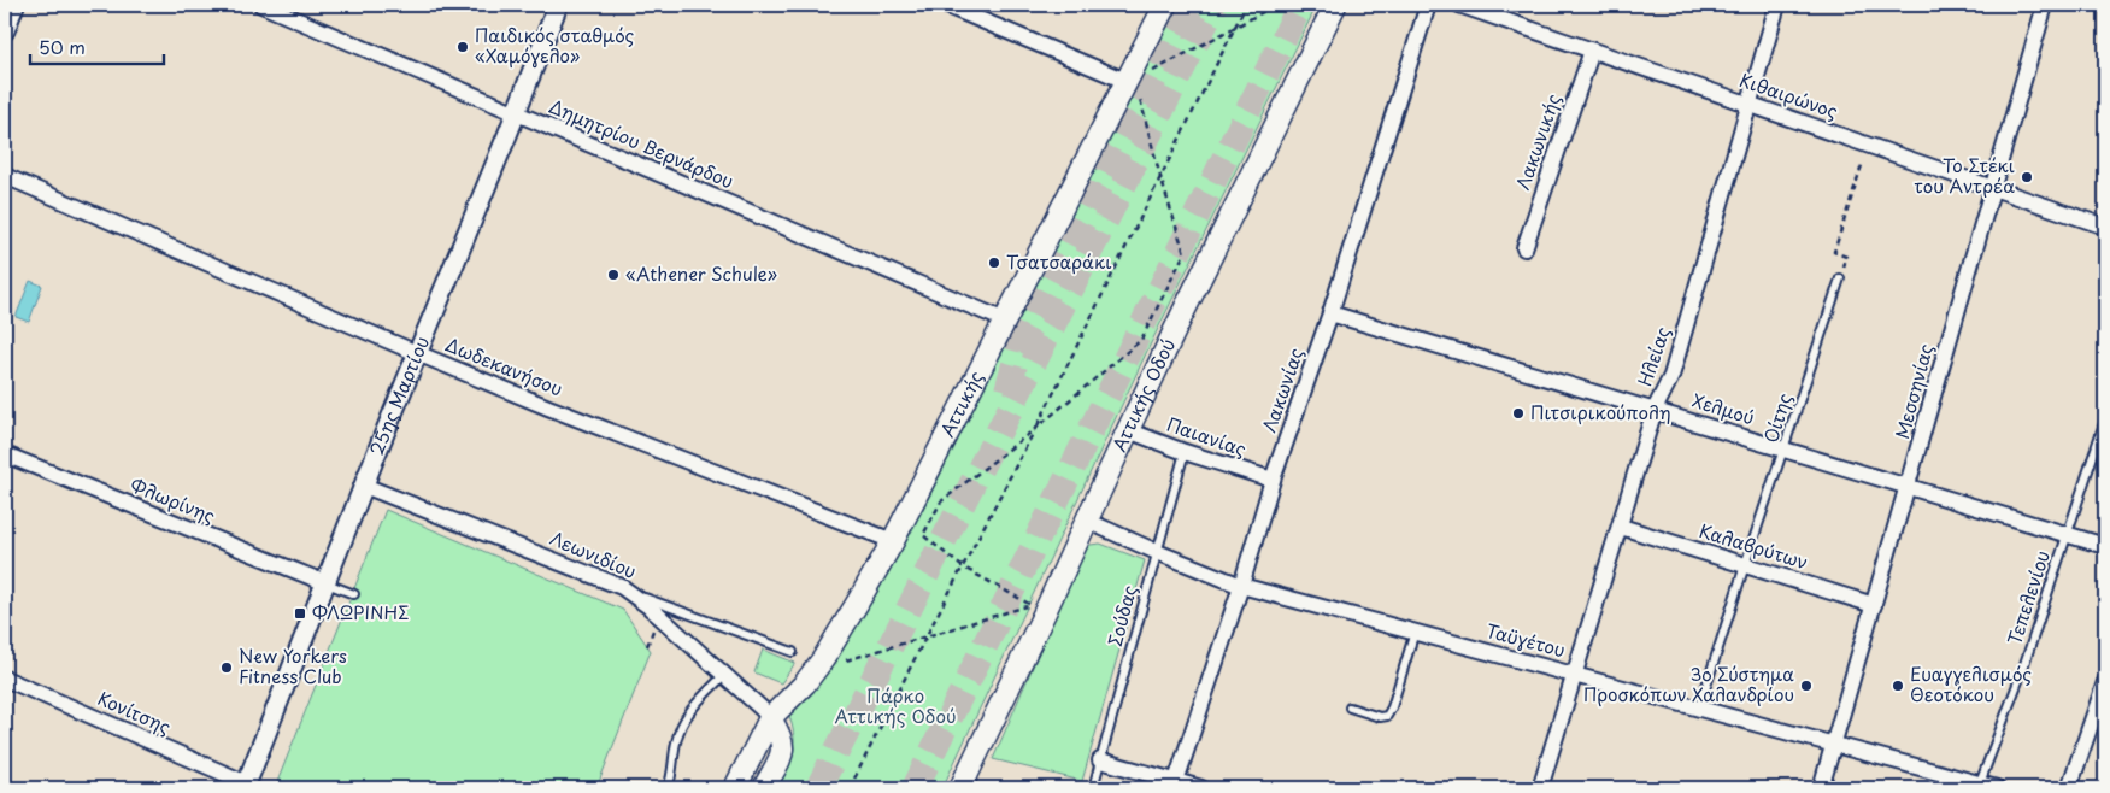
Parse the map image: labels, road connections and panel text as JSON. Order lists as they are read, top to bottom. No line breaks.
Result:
{"streets":{"main road":["Αττικής Οδού","Αττικής"],"street":["Κιθαιρώνος","Λακωνικής","Δημητρίου Βερνάρδου","Ηλείας","Δωδεκανήσου","Λακωνίας","Μεσσηνίας","25ης Μαρτίου","Χελμού","Παιανίας","Φλωρίνης","Καλαβρύτων","Λεωνιδίου","Ταϋγέτου","Κονίτσης"],"lane":["Οίτης","Τεπελενίου","Σούδας"]},"crossings":[["Κιθαιρώνος","Λακωνικής"],["Κιθαιρώνος","Ηλείας"],["Κιθαιρώνος","Μεσσηνίας"],["Δημητρίου Βερνάρδου","25ης Μαρτίου"],["Δημητρίου Βερνάρδου","Αττικής"],["Ηλείας","Χελμού"],["Ηλείας","Καλαβρύτων"],["Ηλείας","Ταϋγέτου"],["Δωδεκανήσου","25ης Μαρτίου"],["Δωδεκανήσου","Αττικής"],["Λακωνίας","Χελμού"],["Λακωνίας","Παιανίας"],["Λακωνίας","Ταϋγέτου"],["Μεσσηνίας","Χελμού"],["Μεσσηνίας","Καλαβρύτων"],["Μεσσηνίας","Ταϋγέτου"],["Αττικής Οδού","Παιανίας"],["Αττικής Οδού","Ταϋγέτου"],["25ης Μαρτίου","Φλωρίνης"],["25ης Μαρτίου","Λεωνιδίου"],["25ης Μαρτίου","Κονίτσης"],["Αττικής","Λεωνιδίου"],["Χελμού","Οίτης"],["Χελμού","Τεπελενίου"],["Οίτης","Καλαβρύτων"],["Οίτης","Ταϋγέτου"],["Παιανίας","Σούδας"],["Τεπελενίου","Ταϋγέτου"],["Σούδας","Ταϋγέτου"]],"parks":["Πάρκο Αττικής Οδού"],"places":{"other":["Παιδικός σταθμός «Χαμόγελο»","Το Στέκι του Αντρέα","Τσατσαράκι","«Athener Schule»","Πιτσιρικούπολη","New Yorkers Fitness Club","3ο Σύστημα Προσκόπων Χαλανδρίου","Ευαγγελισμός Θεοτόκου"],"transit":["ΦΛΩΡΙΝΗΣ"]},"scale_bar":"50 m"}
